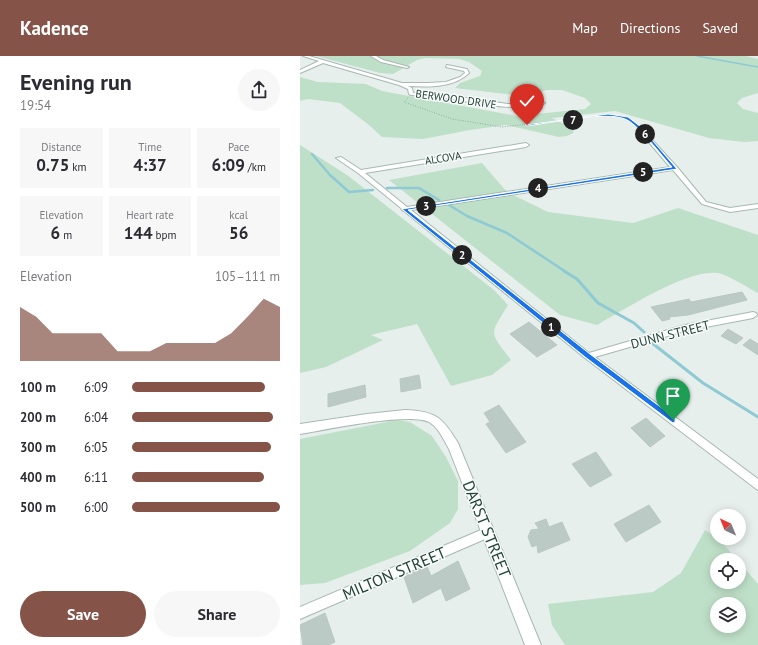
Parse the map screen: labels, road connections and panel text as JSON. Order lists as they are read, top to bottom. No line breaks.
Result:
{"streets":{"street":["BERWOOD DRIVE","ALCOVA","DUNN STREET","DARST STREET","MILTON STREET"]},"crossings":[["DARST STREET","MILTON STREET"]],"north":"top left","page":{"header":"Kadence","nav":["Map","Directions","Saved"],"heading":["Evening run","19:54"],"pins":["7","6","5","4","3","2","1"],"stats":[["Distance","0.75 km"],["Time","4:37"],["Pace","6:09 /km"],["Elevation","6 m"],["Heart rate","144 bpm"],["kcal","56"]],"chart":["Elevation","105–111 m"],"list":[{"name":"100 m","note":"6:09"},{"name":"200 m","note":"6:04"},{"name":"300 m","note":"6:05"},{"name":"400 m","note":"6:11"},{"name":"500 m","note":"6:00"}],"buttons":["Save","Share"]}}
